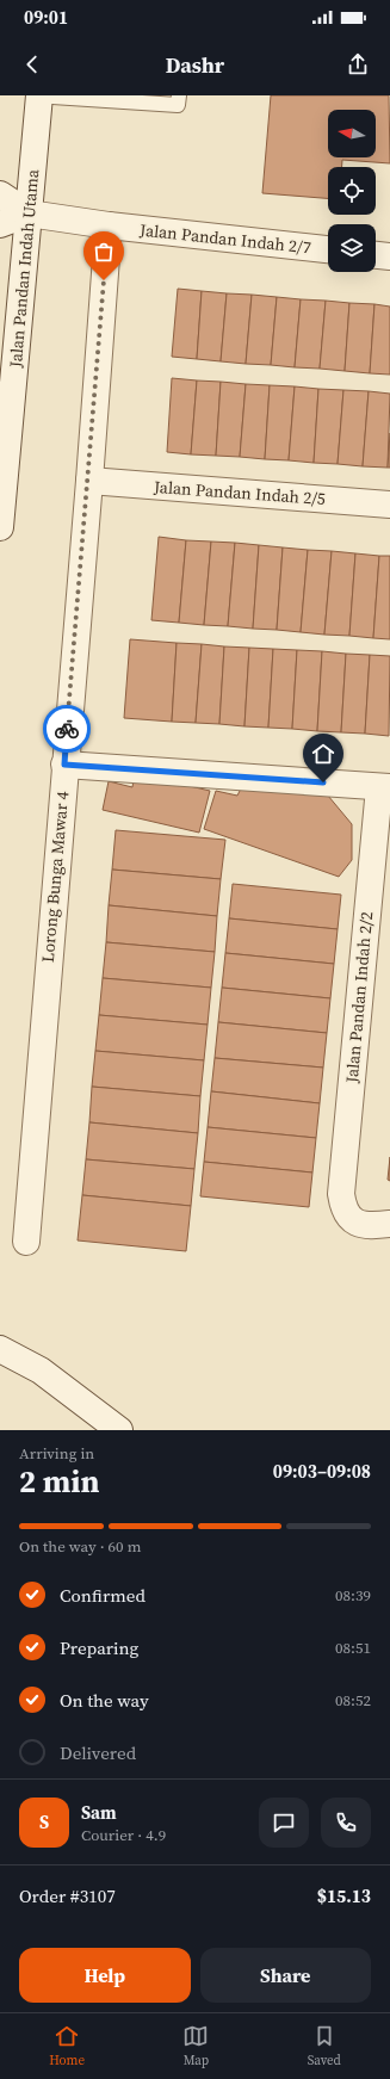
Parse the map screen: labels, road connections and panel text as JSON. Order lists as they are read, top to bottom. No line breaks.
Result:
{"streets":{"street":["Jalan Pandan Indah 2/7","Jalan Pandan Indah Utama","Jalan Pandan Indah 2/5","Lorong Bunga Mawar 4","Jalan Pandan Indah 2/2"]},"crossings":[["Jalan Pandan Indah 2/7","Jalan Pandan Indah Utama"],["Jalan Pandan Indah 2/7","Lorong Bunga Mawar 4"],["Jalan Pandan Indah 2/5","Lorong Bunga Mawar 4"]],"north":"left","page":{"status":"09:01","header":"Dashr","heading":["2 min","Arriving in","09:03–09:08"],"panel":["Sam","Courier · 4.9","Order #3107","$15.13"],"bar":"On the way · 60 m","list":[["Confirmed","08:39"],["Preparing","08:51"],["On the way","08:52"],"Delivered"],"round":"S","buttons":["Help","Share"],"tabs":["Home","Map","Saved"]}}
